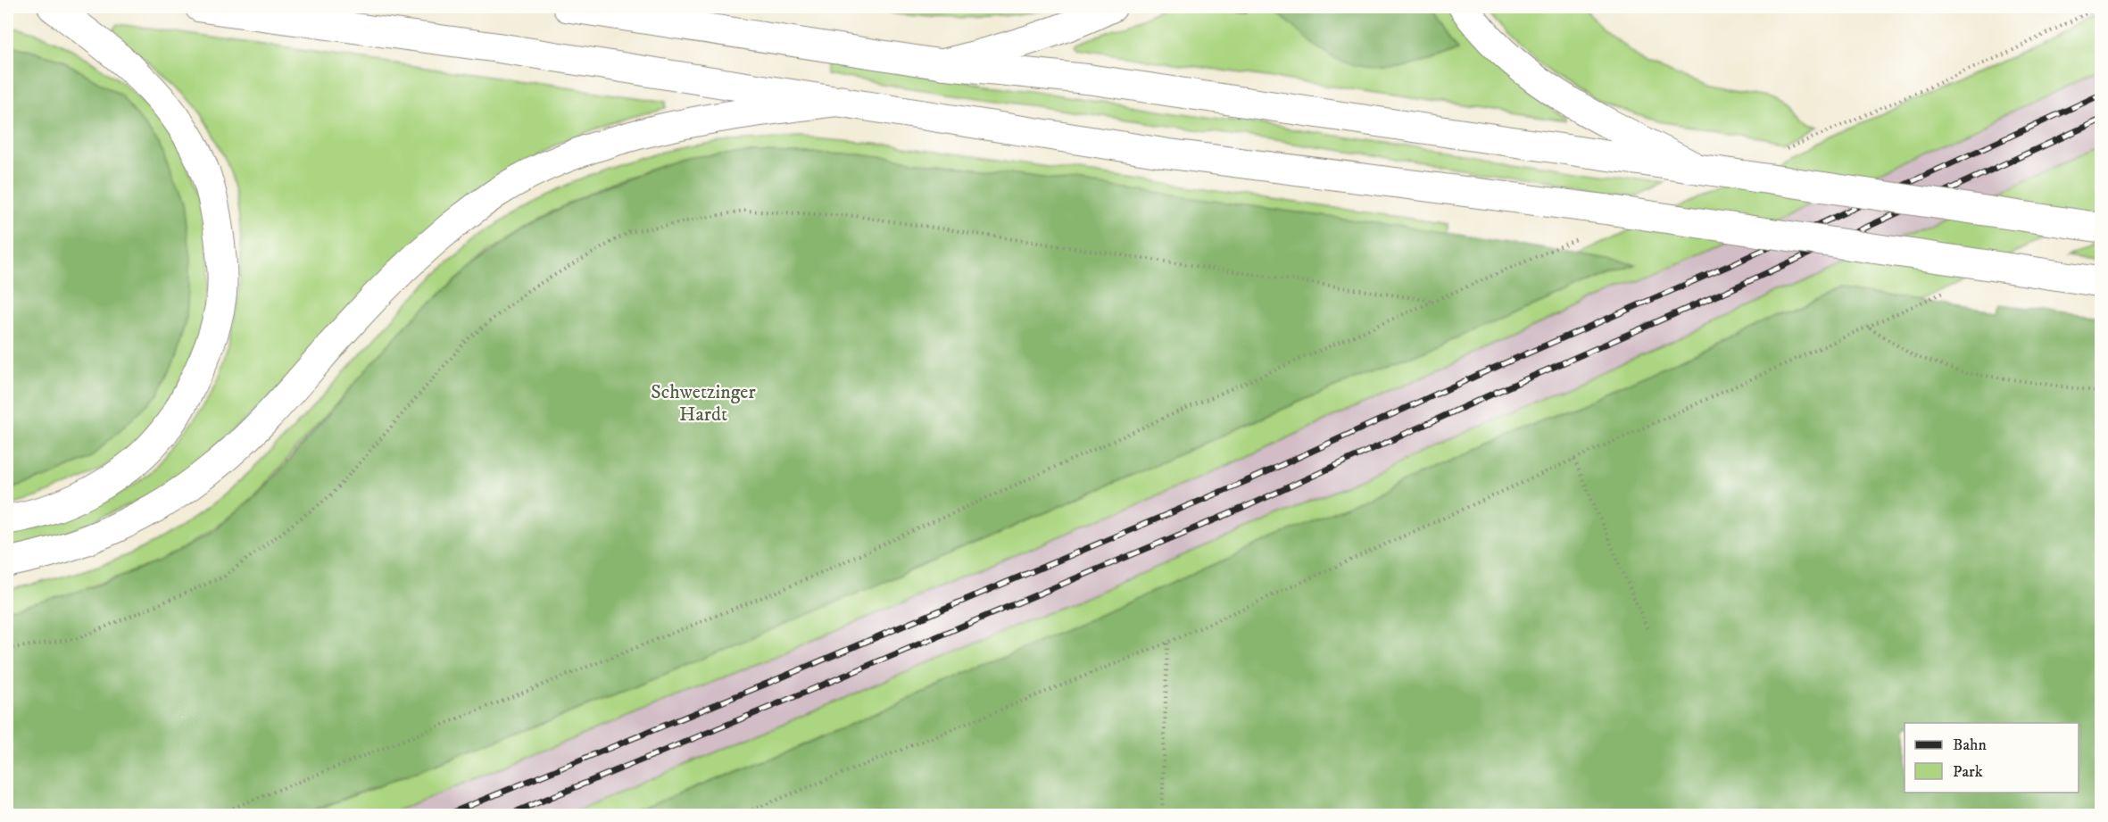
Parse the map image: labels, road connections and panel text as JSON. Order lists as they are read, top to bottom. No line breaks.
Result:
{"parks":["Schwetzinger Hardt"],"legend":["Bahn","Park"]}
